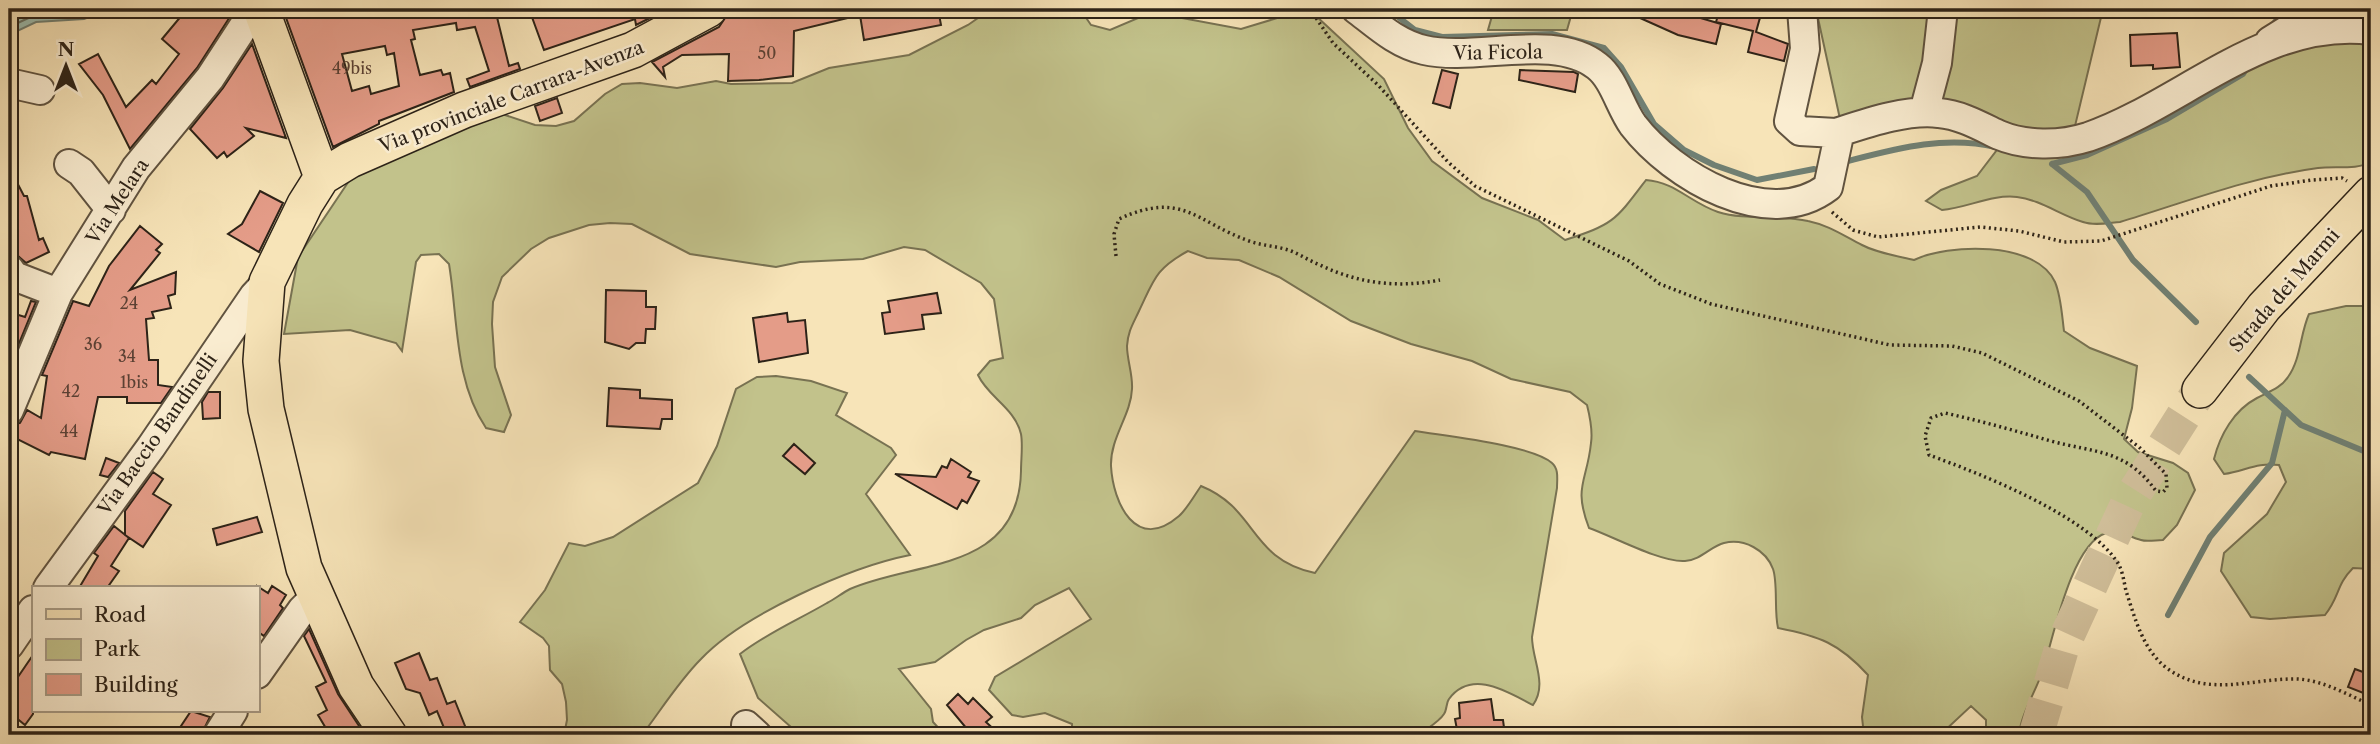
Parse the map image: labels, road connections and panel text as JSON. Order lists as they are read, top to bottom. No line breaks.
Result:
{"streets":{"main road":["Via provinciale Carrara-Avenza","Strada dei Marmi"],"street":["Via Ficola","Via Melara","Via Baccio Bandinelli"]},"crossings":[["Via provinciale Carrara-Avenza","Via Baccio Bandinelli"]],"house_numbers":["50","49bis","24","36","34","1bis","42","44"],"legend":["Road","Park","Building"],"north":"top"}
